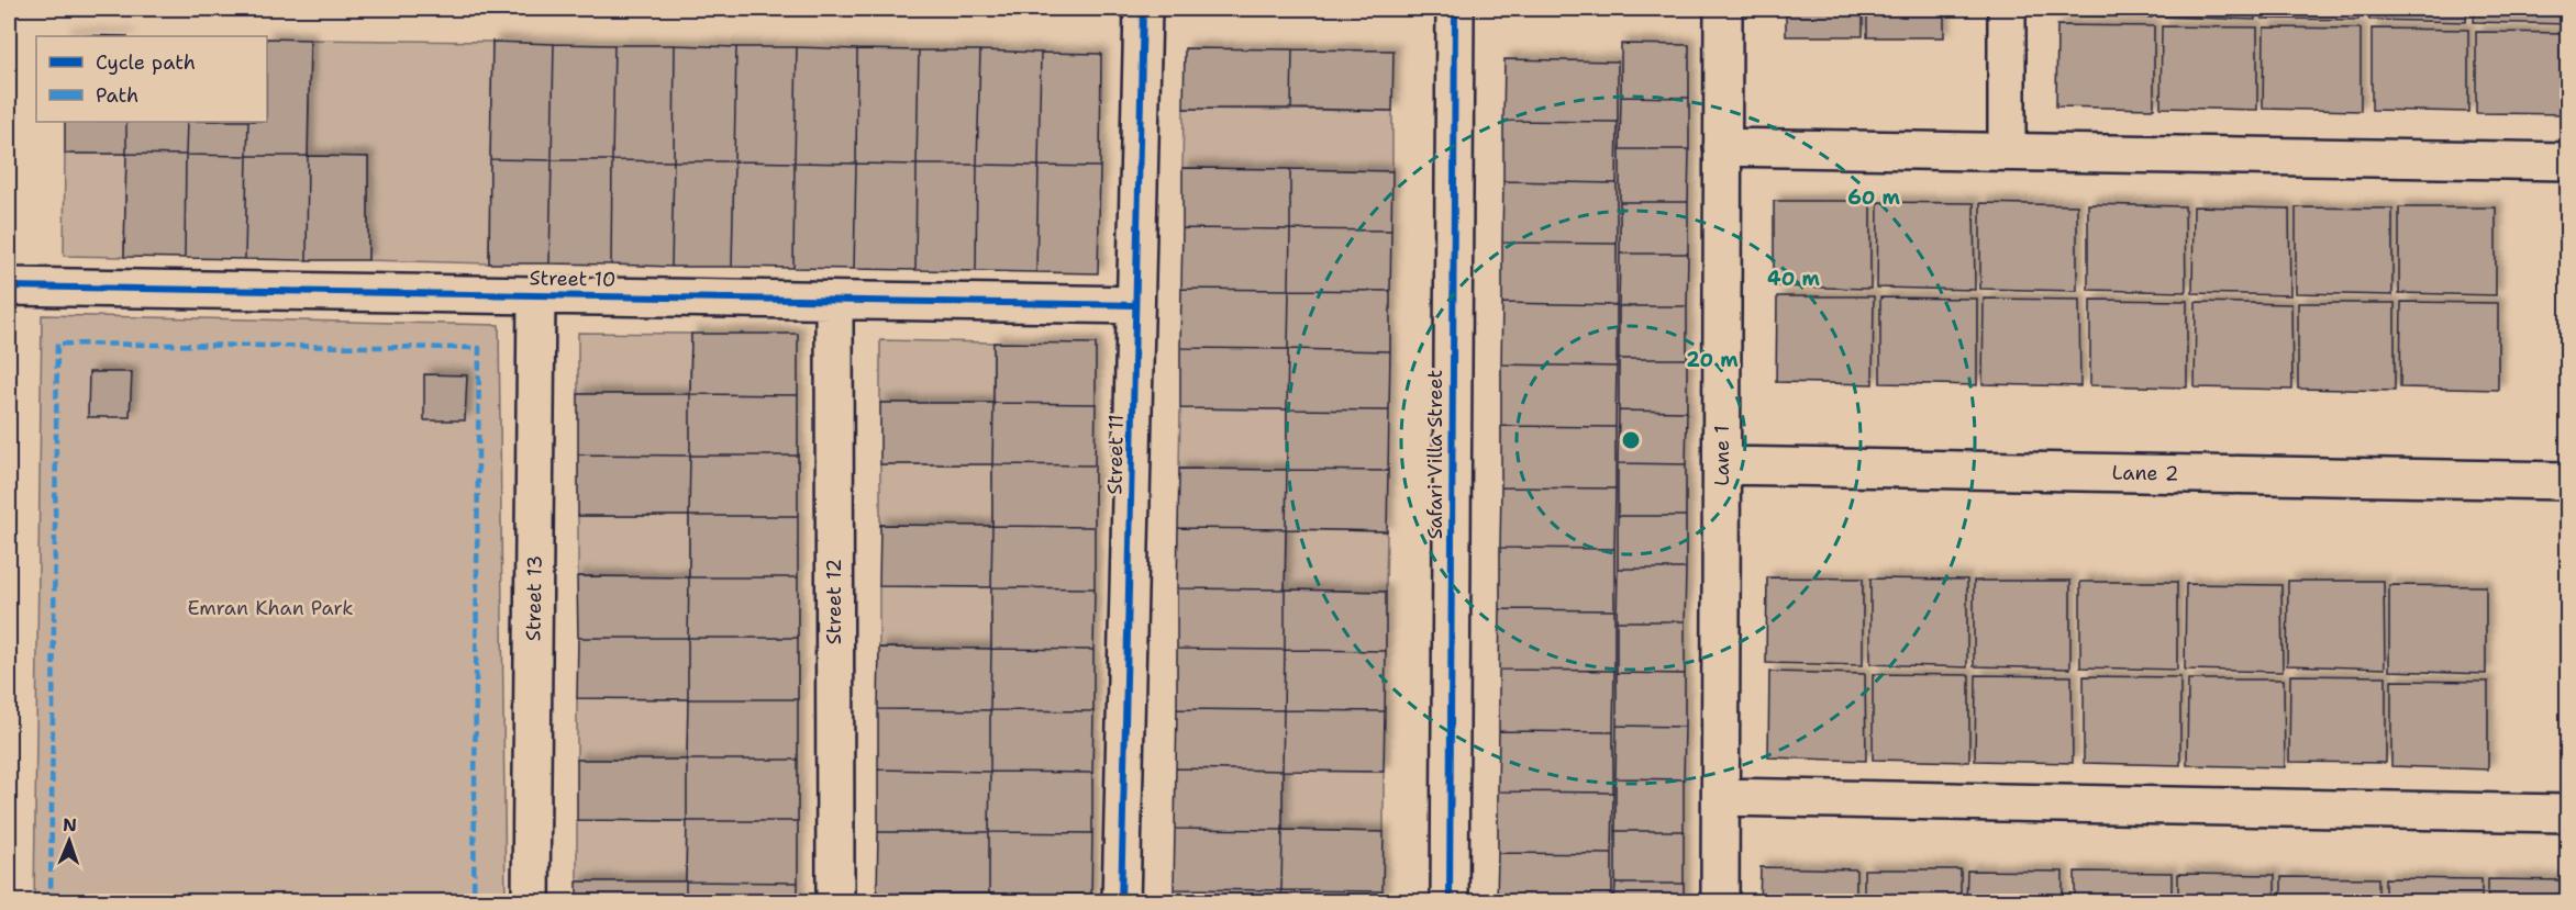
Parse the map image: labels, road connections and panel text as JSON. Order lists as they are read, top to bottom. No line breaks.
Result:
{"streets":{"street":["Street 10","Street 11","Safari Villa Street","Lane 1","Lane 2","Street 13","Street 12"]},"crossings":[["Street 10","Street 11"],["Street 10","Street 13"],["Street 10","Street 12"],["Lane 1","Lane 2"]],"parks":["Emran Khan Park"],"legend":["Cycle path","Path"],"north":"top","rings":["60 m","40 m","20 m"]}
